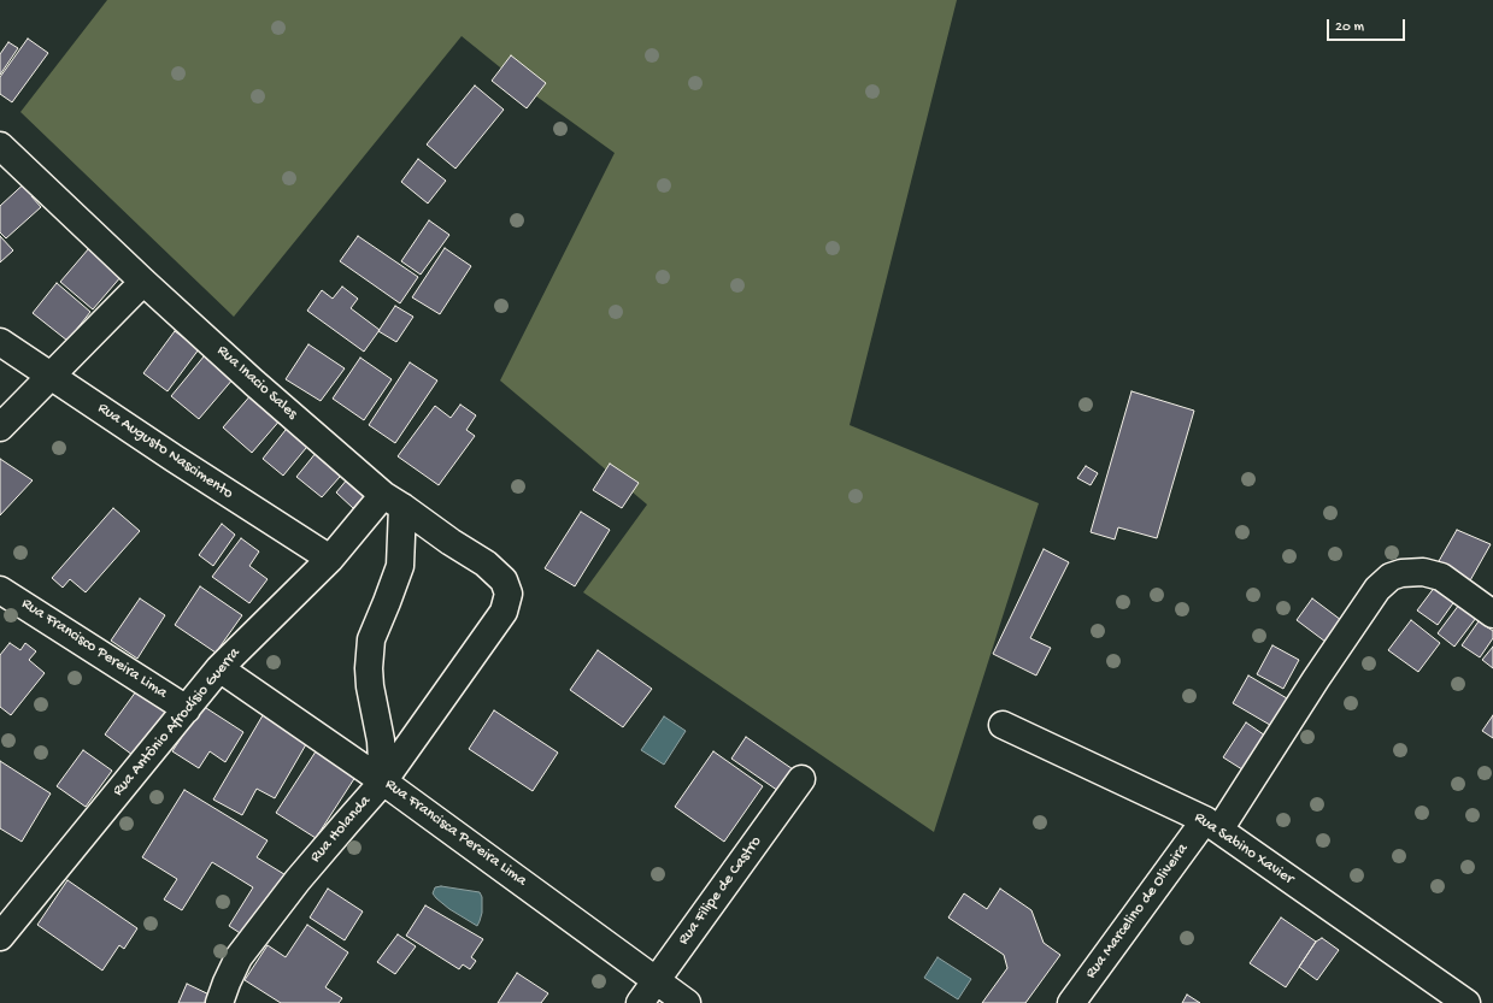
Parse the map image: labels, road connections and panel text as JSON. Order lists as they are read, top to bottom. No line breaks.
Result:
{"streets":{"street":["Rua Inacio Sales","Rua Augusto Nascimento","Rua Francisco Pereira Lima","Rua Antônio Afrodísio Guerra","Rua Holanda","Rua Francisca Pereira Lima","Rua Sabino Xavier","Rua Filipe de Castro","Rua Marcelino de Oliveira"]},"crossings":[["Rua Inacio Sales","Rua Antônio Afrodísio Guerra"],["Rua Inacio Sales","Rua Holanda"],["Rua Augusto Nascimento","Rua Antônio Afrodísio Guerra"],["Rua Francisco Pereira Lima","Rua Antônio Afrodísio Guerra"],["Rua Antônio Afrodísio Guerra","Rua Francisca Pereira Lima"],["Rua Holanda","Rua Francisca Pereira Lima"],["Rua Francisca Pereira Lima","Rua Filipe de Castro"],["Rua Sabino Xavier","Rua Marcelino de Oliveira"]],"scale_bar":"20 m"}
